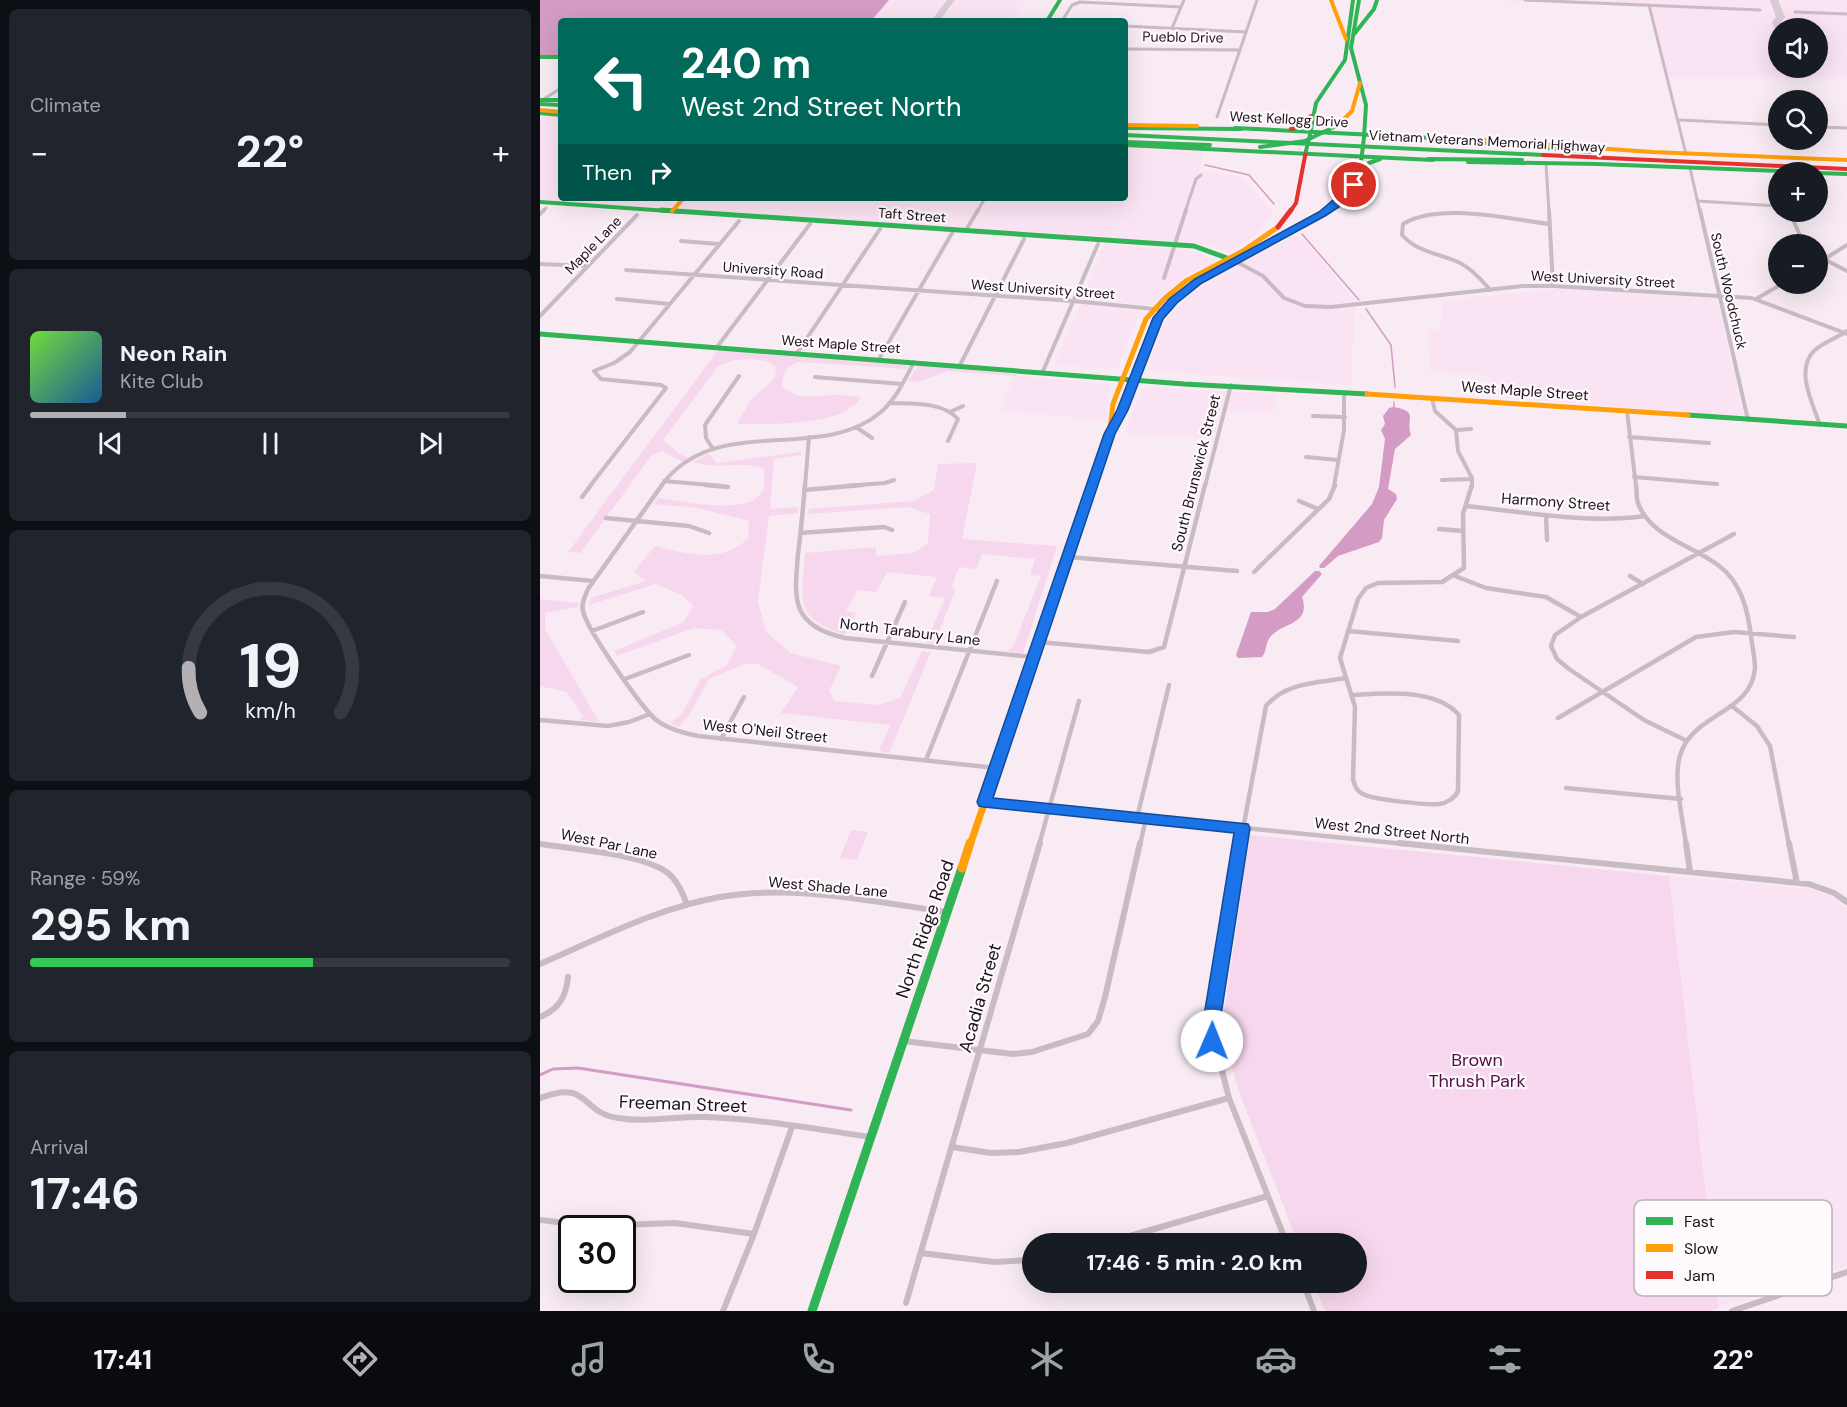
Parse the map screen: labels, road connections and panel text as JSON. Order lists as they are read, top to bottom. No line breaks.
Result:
{"streets":{"main road":["West Kellogg Drive","Vietnam Veterans Memorial Highway","Taft Street","West Maple Street","North Ridge Road"],"street":["Pueblo Drive","Maple Lane","University Road","West University Street","South Woodchuck","South Brunswick Street","Harmony Street","North Tarabury Lane","West O'Neil Street","West 2nd Street North","West Par Lane","West Shade Lane","Acadia Street","Freeman Street"]},"crossings":[["West Kellogg Drive","Vietnam Veterans Memorial Highway"],["Taft Street","West University Street"],["University Road","West University Street"],["West University Street","South Woodchuck"],["South Woodchuck","West Maple Street"],["West Maple Street","South Brunswick Street"],["South Brunswick Street","North Ridge Road"],["North Tarabury Lane","North Ridge Road"],["West O'Neil Street","North Ridge Road"],["West 2nd Street North","North Ridge Road"],["West 2nd Street North","Acadia Street"],["West Par Lane","West Shade Lane"],["West Shade Lane","North Ridge Road"],["North Ridge Road","Freeman Street"]],"parks":["Brown Thrush Park"],"legend":["Fast","Slow","Jam"],"page":{"tile":["Climate",["Range · 59%","295 km"],["Arrival","17:46"]],"map_buttons":["+","−"],"turn":["240 m","West 2nd Street North"],"heat":["−","22°","+"],"then":"Then","song":["Neon Rain","Kite Club"],"limit":"30","trip":"17:46 · 5 min · 2.0 km","tabs":["17:41","22°"],"gauge":["19","km/h"]}}
